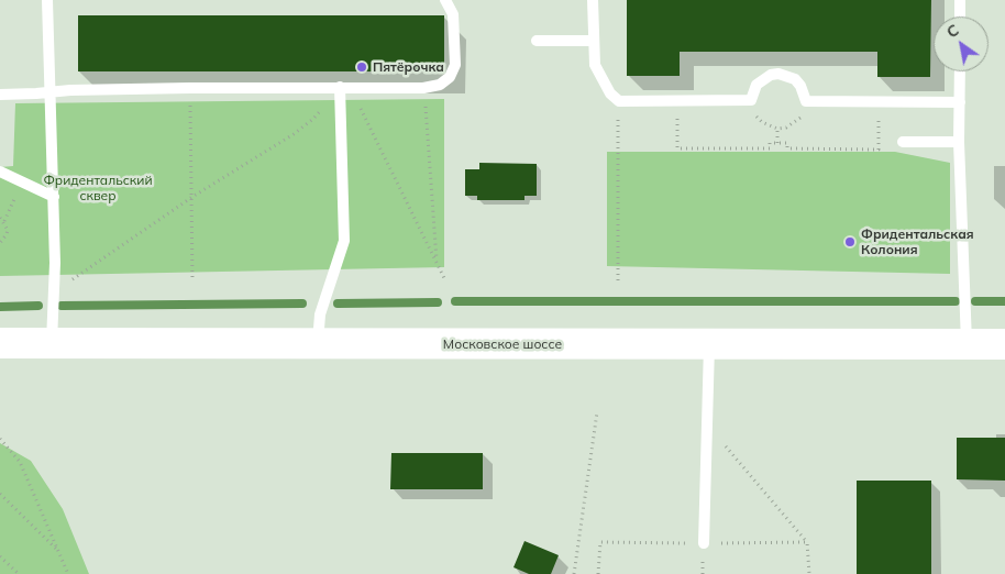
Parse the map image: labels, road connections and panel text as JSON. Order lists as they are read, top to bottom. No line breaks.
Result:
{"streets":{"main road":["Московское шоссе"]},"parks":["Фридентальский сквер"],"places":["Пятёрочка","Фридентальская Колония"],"north":"top left"}
